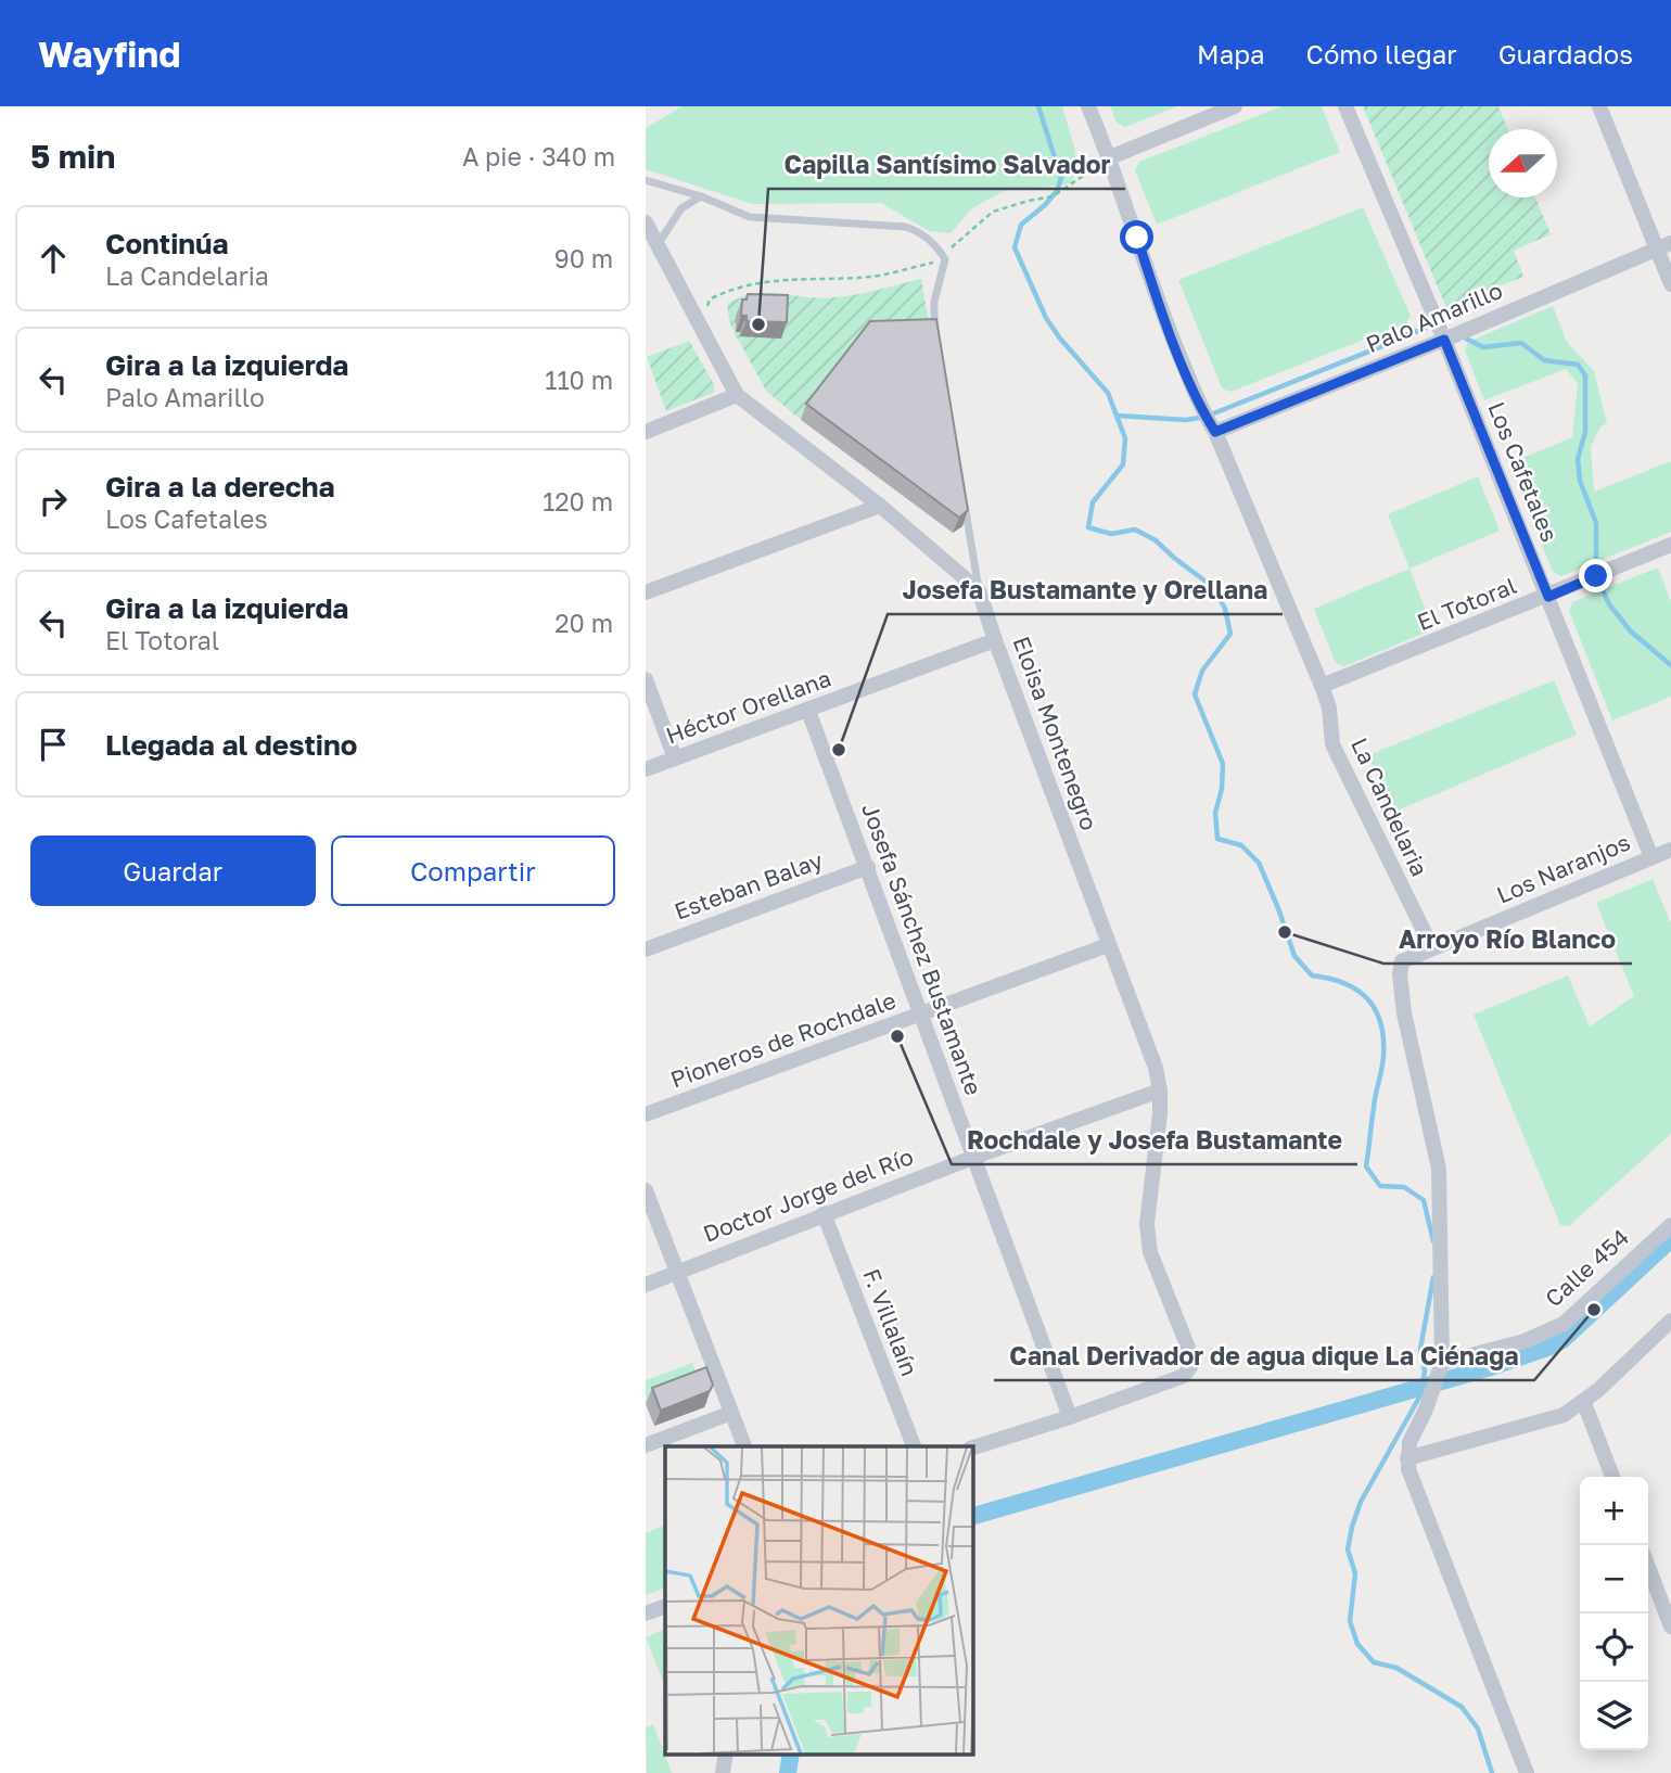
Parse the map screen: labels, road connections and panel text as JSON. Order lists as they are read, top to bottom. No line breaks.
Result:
{"streets":{"street":["Palo Amarillo","Los Cafetales","El Totoral","Héctor Orellana","Eloisa Montenegro","La Candelaria","Los Naranjos","Esteban Balay","Josefa Sánchez Bustamante","Pioneros de Rochdale","Doctor Jorge del Río","Calle 454","F. Villalaín"]},"crossings":[["Palo Amarillo","Los Cafetales"],["Palo Amarillo","La Candelaria"],["Los Cafetales","El Totoral"],["Los Cafetales","Los Naranjos"],["El Totoral","La Candelaria"],["Héctor Orellana","Eloisa Montenegro"],["Héctor Orellana","Josefa Sánchez Bustamante"],["Eloisa Montenegro","Josefa Sánchez Bustamante"],["Eloisa Montenegro","Pioneros de Rochdale"],["Eloisa Montenegro","Doctor Jorge del Río"],["La Candelaria","Los Naranjos"],["Esteban Balay","Josefa Sánchez Bustamante"],["Josefa Sánchez Bustamante","Pioneros de Rochdale"],["Josefa Sánchez Bustamante","Doctor Jorge del Río"],["Doctor Jorge del Río","F. Villalaín"]],"places":["Capilla Santísimo Salvador","Josefa Bustamante y Orellana","Arroyo Río Blanco","Rochdale y Josefa Bustamante","Canal Derivador de agua dique La Ciénaga"],"north":"left","page":{"header":"Wayfind","nav":["Mapa","Cómo llegar","Guardados"],"heading":["5 min","A pie · 340 m"],"list":[["Continúa","La Candelaria","90 m"],["Gira a la izquierda","Palo Amarillo","110 m"],["Gira a la derecha","Los Cafetales","120 m"],["Gira a la izquierda","El Totoral","20 m"],"Llegada al destino"],"buttons":["Guardar","Compartir"],"map_buttons":["+","−"]}}
